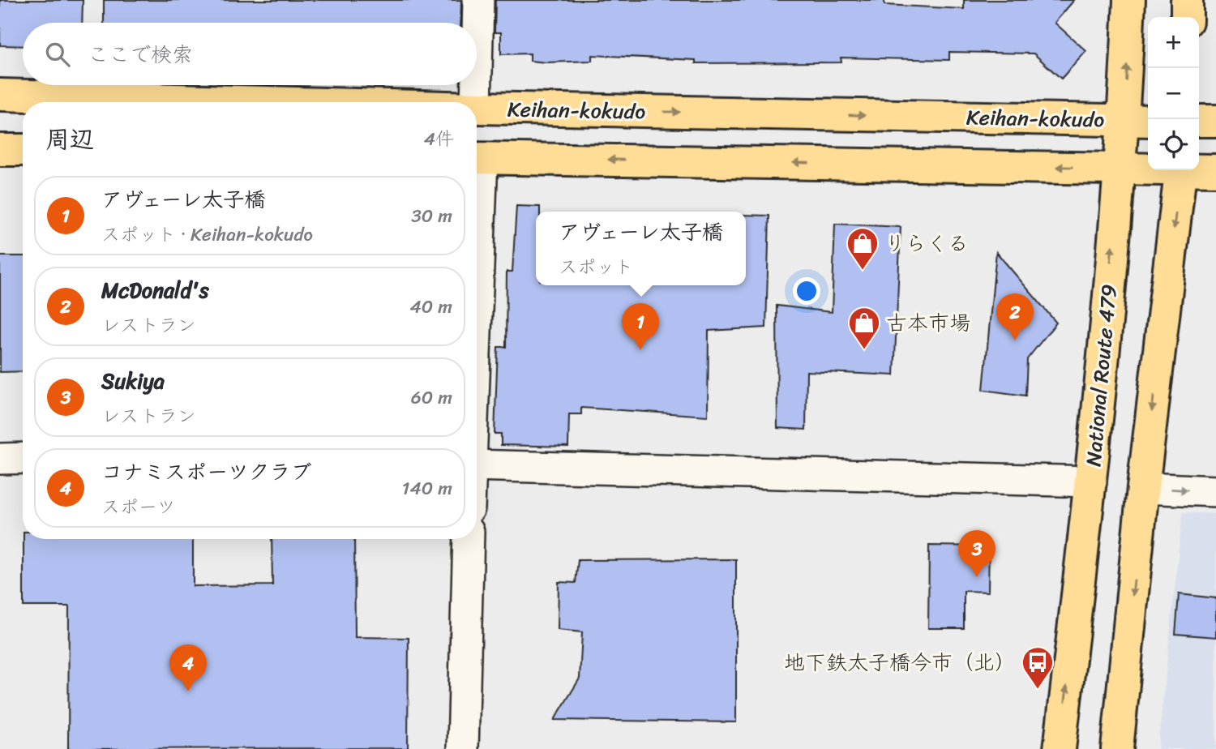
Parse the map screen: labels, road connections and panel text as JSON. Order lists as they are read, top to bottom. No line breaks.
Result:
{"streets":{"highway":["Keihan-kokudo","National Route 479"]},"crossings":[["Keihan-kokudo","National Route 479"]],"places":{"shop":["りらくる","古本市場"],"bus stop":["地下鉄太子橋今市（北）"]},"page":{"map_buttons":["+","−"],"search":"ここで検索","heading":["周辺","4件"],"list":[{"mark":"1","name":"アヴェーレ太子橋","note":"スポット · Keihan-kokudo","value":"30 m"},{"mark":"2","name":"McDonald's","note":"レストラン","value":"40 m"},{"mark":"3","name":"Sukiya","note":"レストラン","value":"60 m"},{"mark":"4","name":"コナミスポーツクラブ","note":"スポーツ","value":"140 m"}],"popup":["アヴェーレ太子橋","スポット"],"pins":["2","1","3","4"]}}
